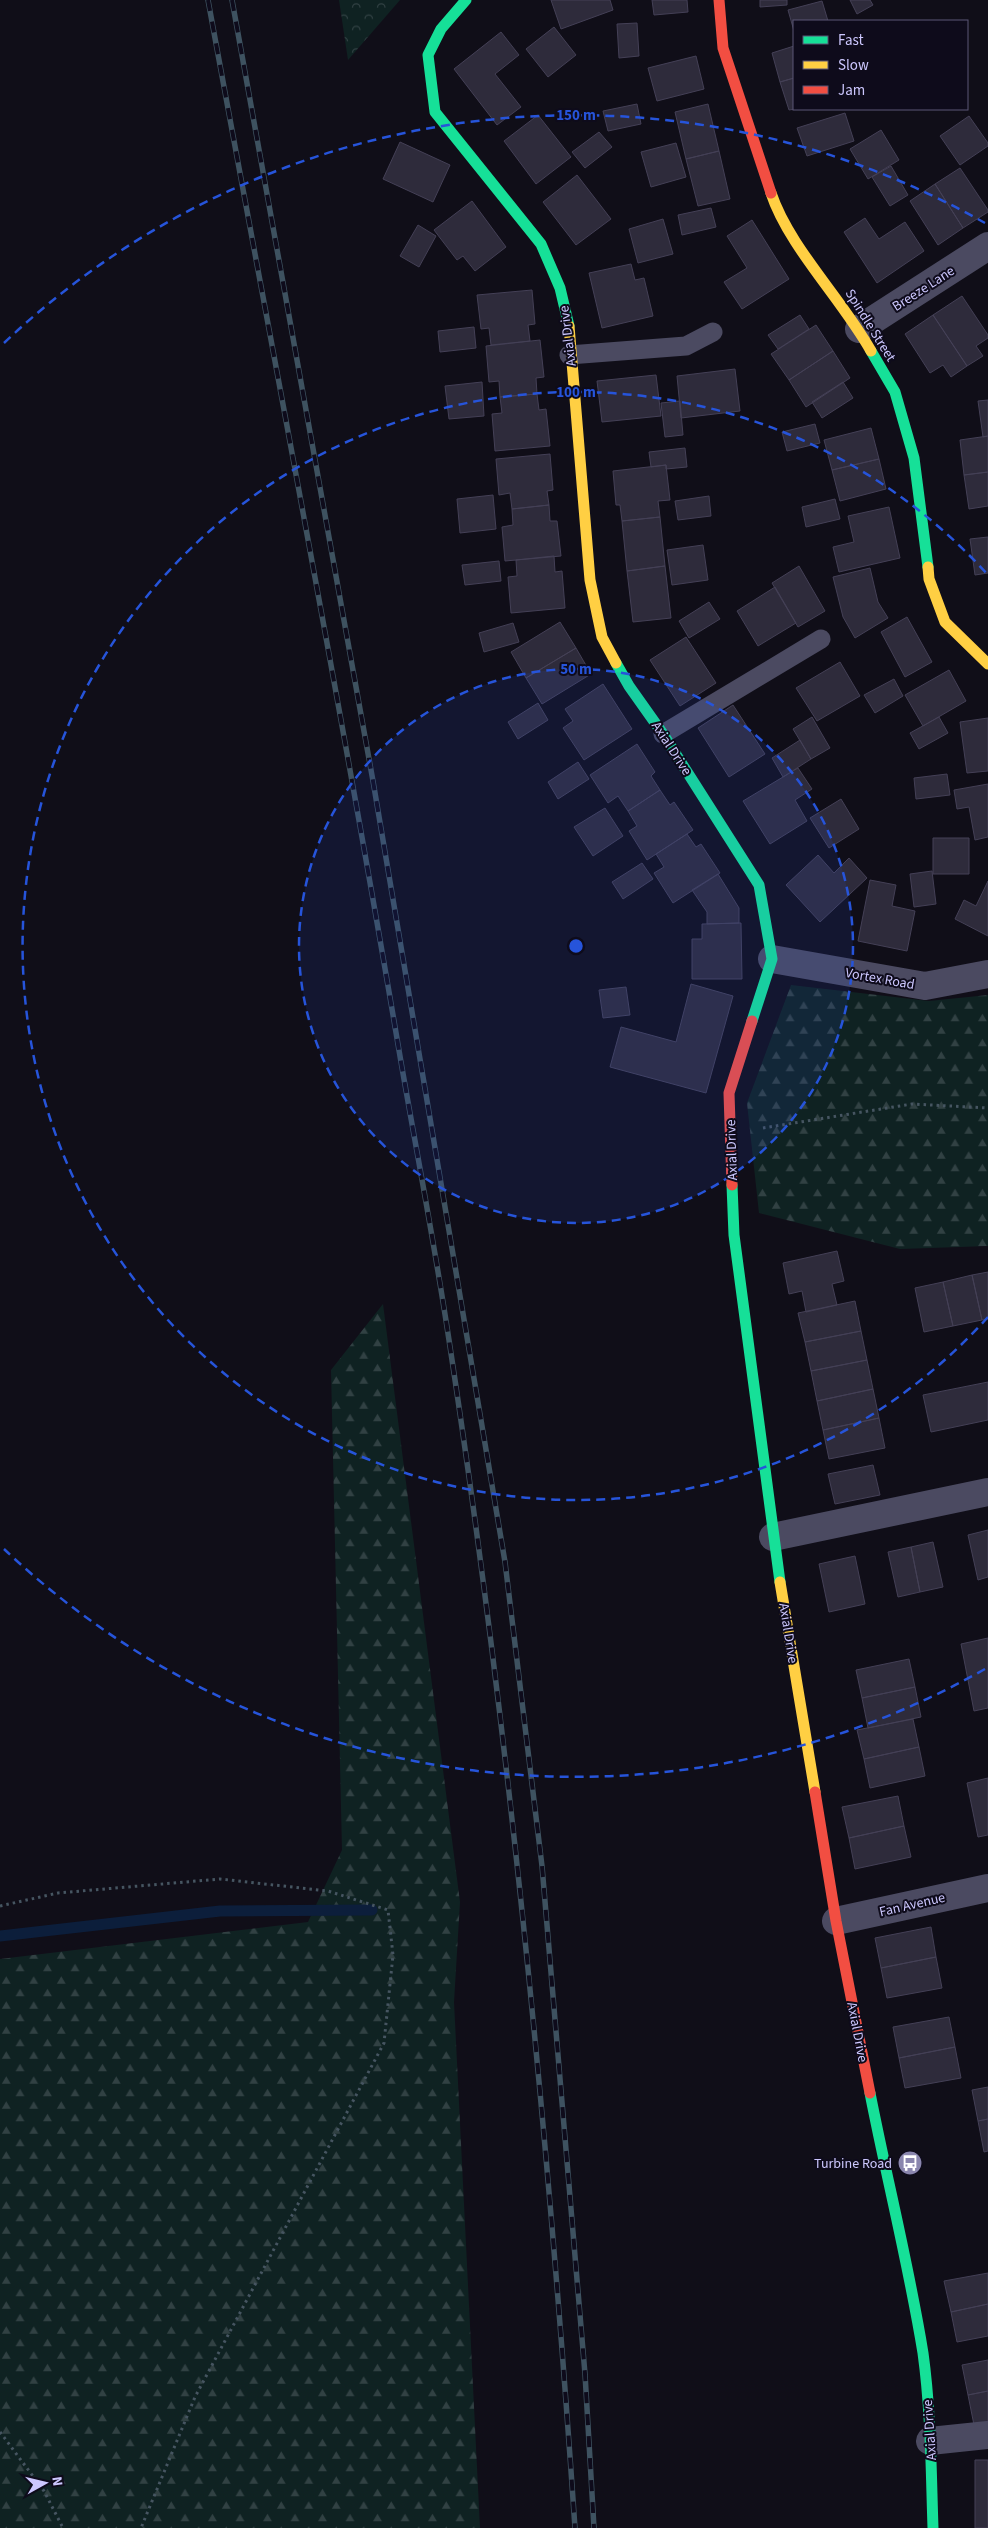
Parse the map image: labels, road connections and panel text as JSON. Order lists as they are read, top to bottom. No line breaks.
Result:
{"streets":{"street":["Breeze Lane","Spindle Street","Axial Drive","Vortex Road","Fan Avenue"]},"crossings":[["Breeze Lane","Spindle Street"],["Axial Drive","Vortex Road"],["Axial Drive","Fan Avenue"]],"places":{"bus stop":["Turbine Road"]},"legend":["Fast","Slow","Jam"],"north":"right","rings":["150 m","100 m","50 m"]}
